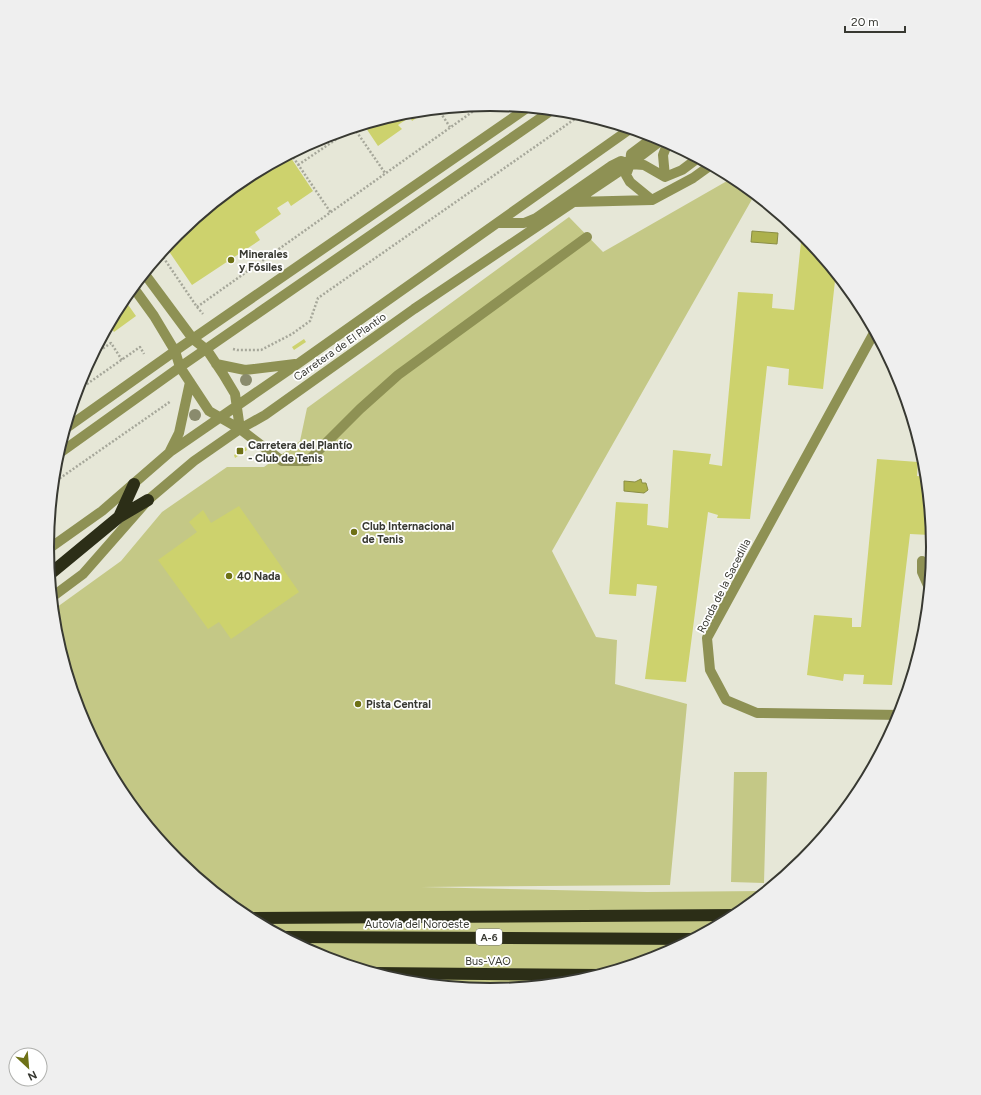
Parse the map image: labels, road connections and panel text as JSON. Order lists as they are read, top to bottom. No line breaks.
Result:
{"streets":{"highway":["Autovía del Noroeste","A-6","Bus-VAO"],"street":["Carretera de El Plantío","Ronda de la Sacedilla"]},"places":{"other":["Minerales y Fósiles","Club Internacional de Tenis","40 Nada","Pista Central"],"transit":["Carretera del Plantío - Club de Tenis"]},"scale_bar":"20 m","north":"bottom right"}
